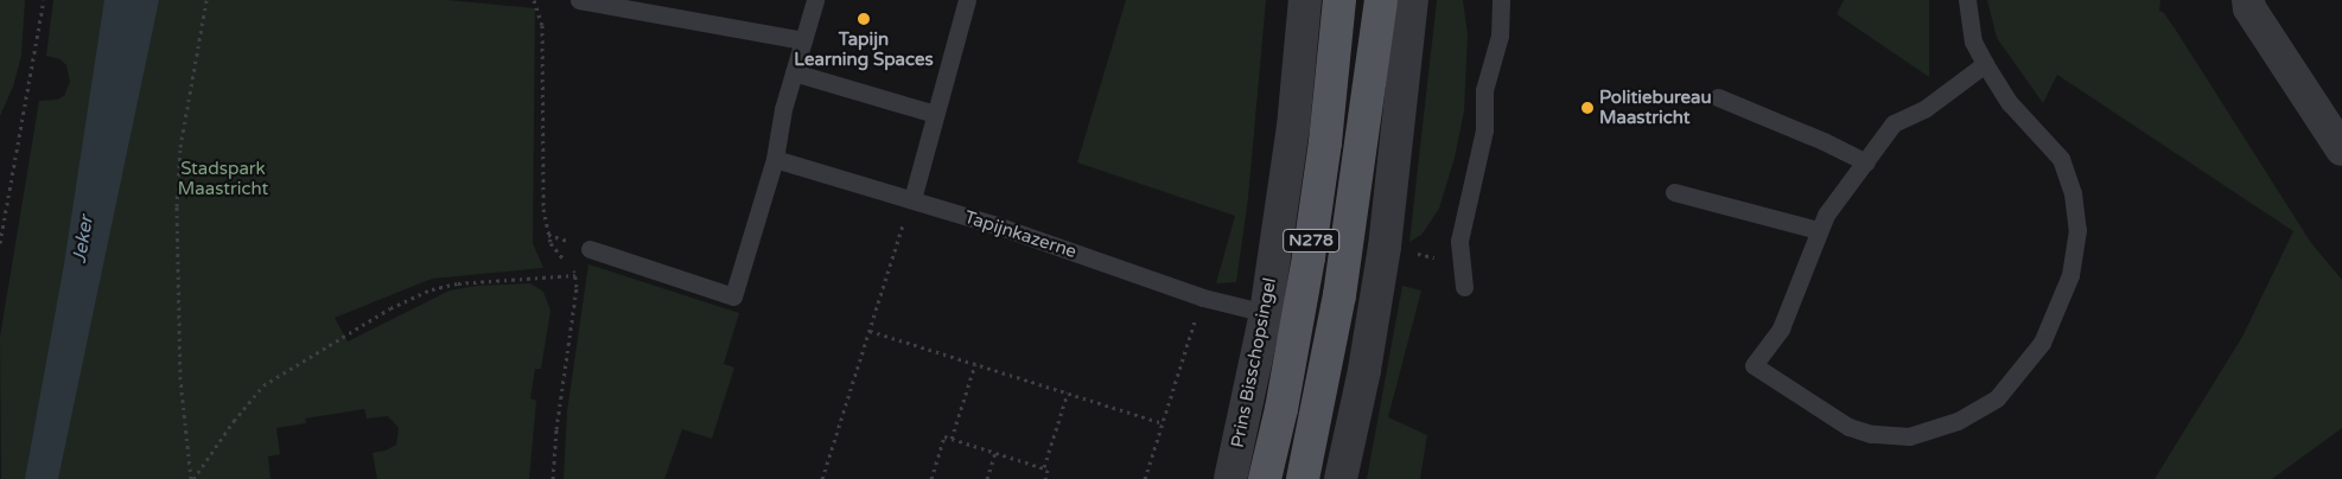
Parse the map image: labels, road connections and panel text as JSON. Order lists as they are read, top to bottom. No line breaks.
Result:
{"streets":{"main road":["N278","Prins Bisschopsingel"],"lane":["Tapijnkazerne"]},"crossings":[["Tapijnkazerne","Prins Bisschopsingel"]],"water":["Jeker"],"parks":["Stadspark Maastricht"],"places":["Tapijn Learning Spaces","Politiebureau Maastricht"]}
